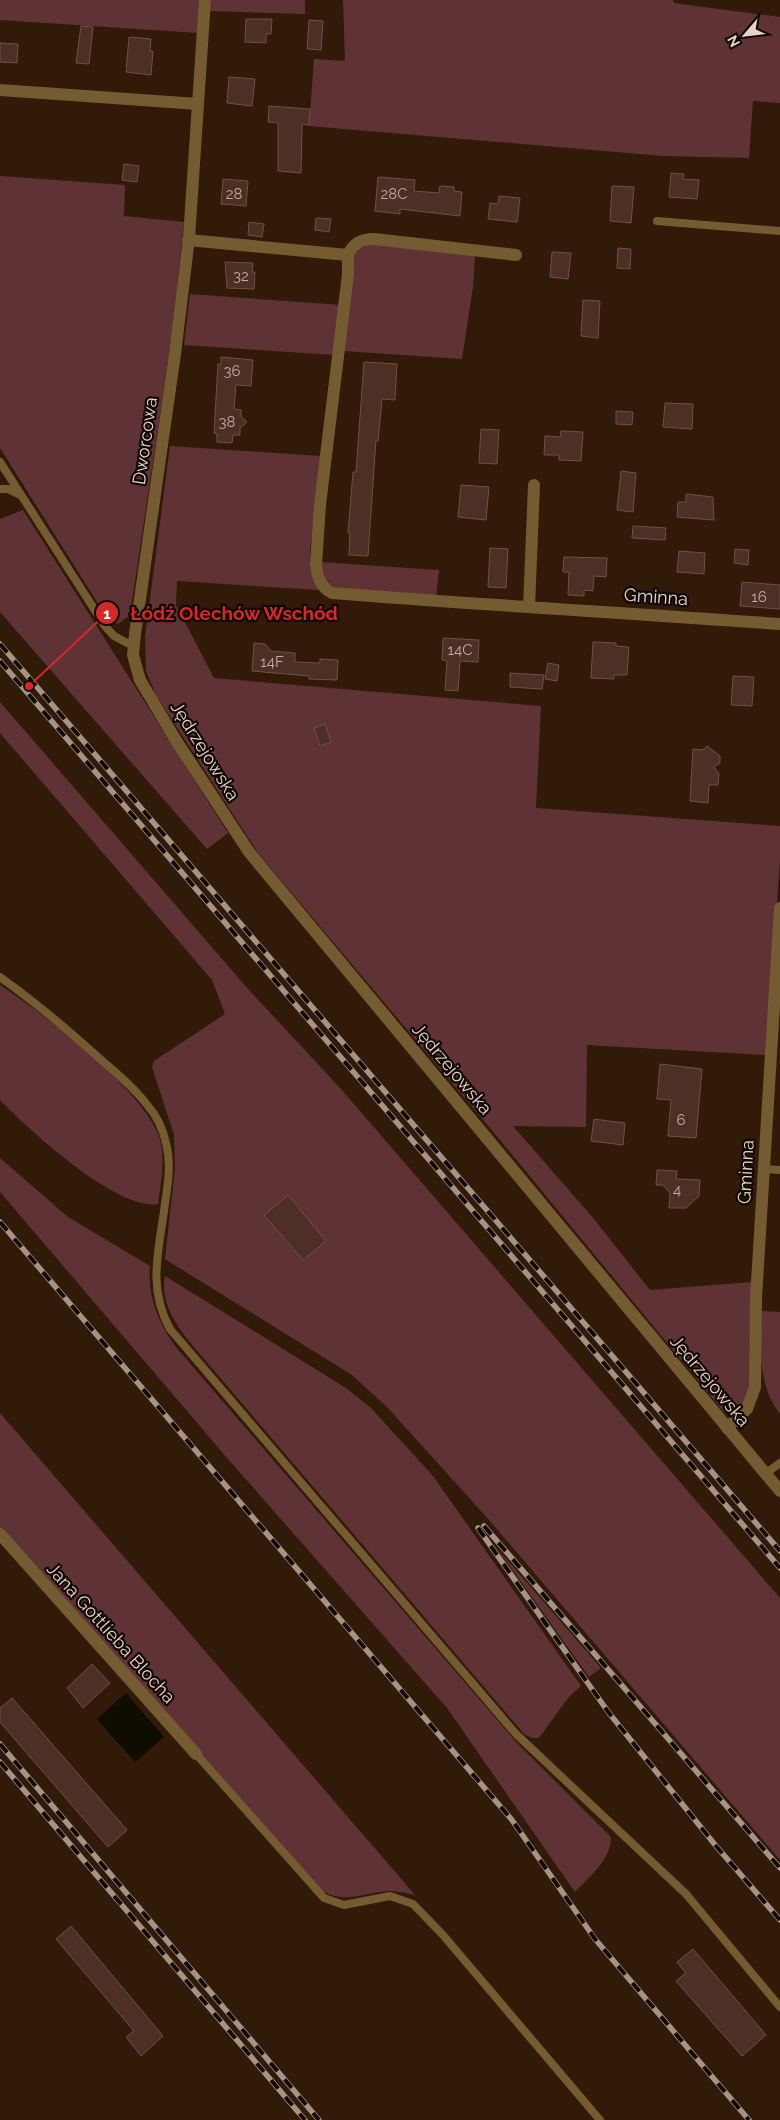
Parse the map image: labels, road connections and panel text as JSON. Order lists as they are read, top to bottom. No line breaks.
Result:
{"streets":{"street":["Dworcowa","Gminna","Jędrzejowska","Jana Gottlieba Blocha"]},"crossings":[["Dworcowa","Jędrzejowska"],["Gminna","Jędrzejowska"]],"places":["Łódź Olechów Wschód"],"house_numbers":["28","28C","32","36","38","16","14C","14F","6","4"],"north":"bottom left"}
